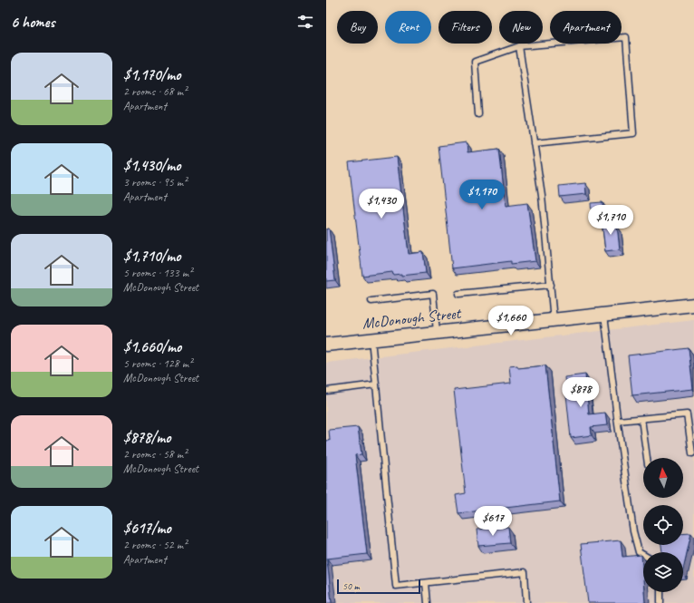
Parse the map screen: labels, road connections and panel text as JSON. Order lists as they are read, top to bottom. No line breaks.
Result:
{"streets":{"street":["McDonough Street"]},"scale_bar":"50 m","north":"top","page":{"heading":"6 homes","chip":["Buy","Rent","Filters","New","Apartment"],"list":[{"name":"$1,170/mo","note":"2 rooms · 68 m² · Apartment"},{"name":"$1,430/mo","note":"3 rooms · 95 m² · Apartment"},{"name":"$1,710/mo","note":"5 rooms · 133 m² · McDonough Street"},{"name":"$1,660/mo","note":"5 rooms · 128 m² · McDonough Street"},{"name":"$878/mo","note":"2 rooms · 58 m² · McDonough Street"},{"name":"$617/mo","note":"2 rooms · 52 m² · Apartment"}],"price":["$1,170","$1,430","$1,710","$1,660","$878","$617"],"scale":"50 m"}}
